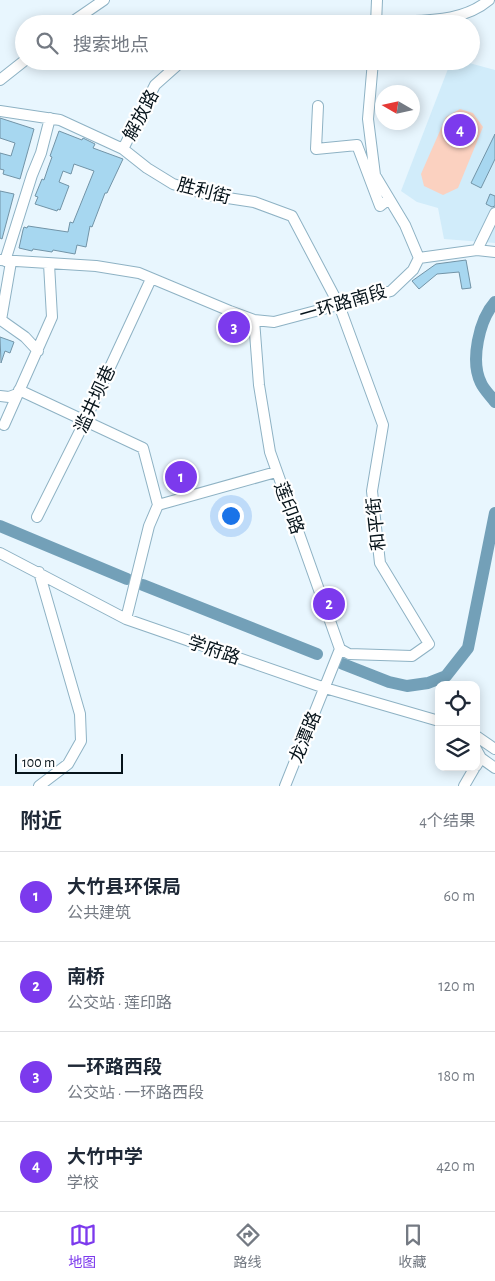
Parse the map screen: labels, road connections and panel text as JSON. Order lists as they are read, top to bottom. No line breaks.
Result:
{"streets":{"street":["解放路","胜利街","一环路南段","滥井坝巷","莲印路","和平街","学府路","龙潭路"]},"crossings":[["解放路","胜利街"],["胜利街","一环路南段"],["胜利街","和平街"],["一环路南段","滥井坝巷"],["一环路南段","莲印路"],["一环路南段","和平街"],["莲印路","和平街"],["学府路","龙潭路"]],"scale_bar":"100 m","north":"left","page":{"search":"搜索地点","pins":["4","3","1","2"],"scale":"100 m","heading":["附近","4个结果"],"list":[{"mark":"1","name":"大竹县环保局","note":"公共建筑","value":"60 m"},{"mark":"2","name":"南桥","note":"公交站 · 莲印路","value":"120 m"},{"mark":"3","name":"一环路西段","note":"公交站 · 一环路西段","value":"180 m"},{"mark":"4","name":"大竹中学","note":"学校","value":"420 m"}],"nav":["地图","路线","收藏"]}}
